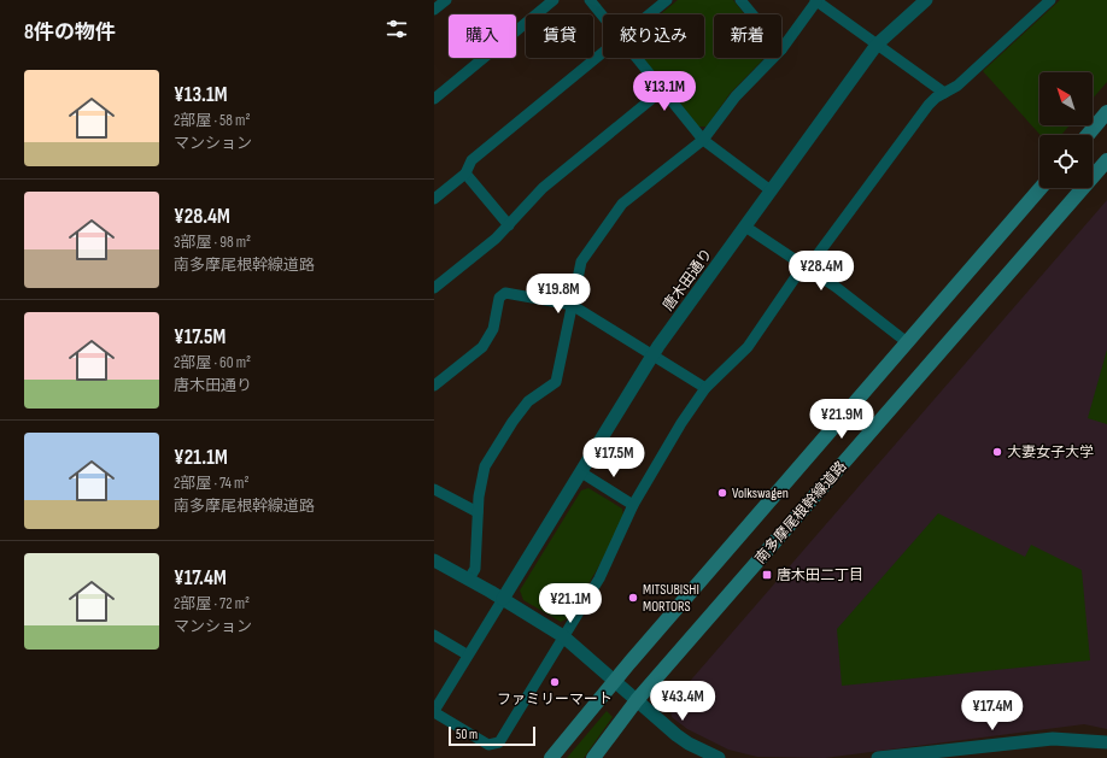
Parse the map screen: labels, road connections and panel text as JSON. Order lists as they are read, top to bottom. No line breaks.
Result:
{"streets":{"main road":["南多摩尾根幹線道路"],"street":["唐木田通り"]},"places":{"other":["大妻女子大学","Volkswagen","MITSUBISHI MORTORS","ファミリーマート"],"transit":["唐木田二丁目"]},"scale_bar":"50 m","north":"top left","page":{"heading":"8件の物件","chip":["購入","賃貸","絞り込み","新着"],"list":[{"name":"¥13.1M","note":"2部屋 · 58 m² · マンション"},{"name":"¥28.4M","note":"3部屋 · 98 m² · 南多摩尾根幹線道路"},{"name":"¥17.5M","note":"2部屋 · 60 m² · 唐木田通り"},{"name":"¥21.1M","note":"2部屋 · 74 m² · 南多摩尾根幹線道路"},{"name":"¥17.4M","note":"2部屋 · 72 m² · マンション"}],"price":["¥13.1M","¥28.4M","¥19.8M","¥21.9M","¥17.5M","¥21.1M","¥43.4M","¥17.4M"],"scale":"50 m"}}
